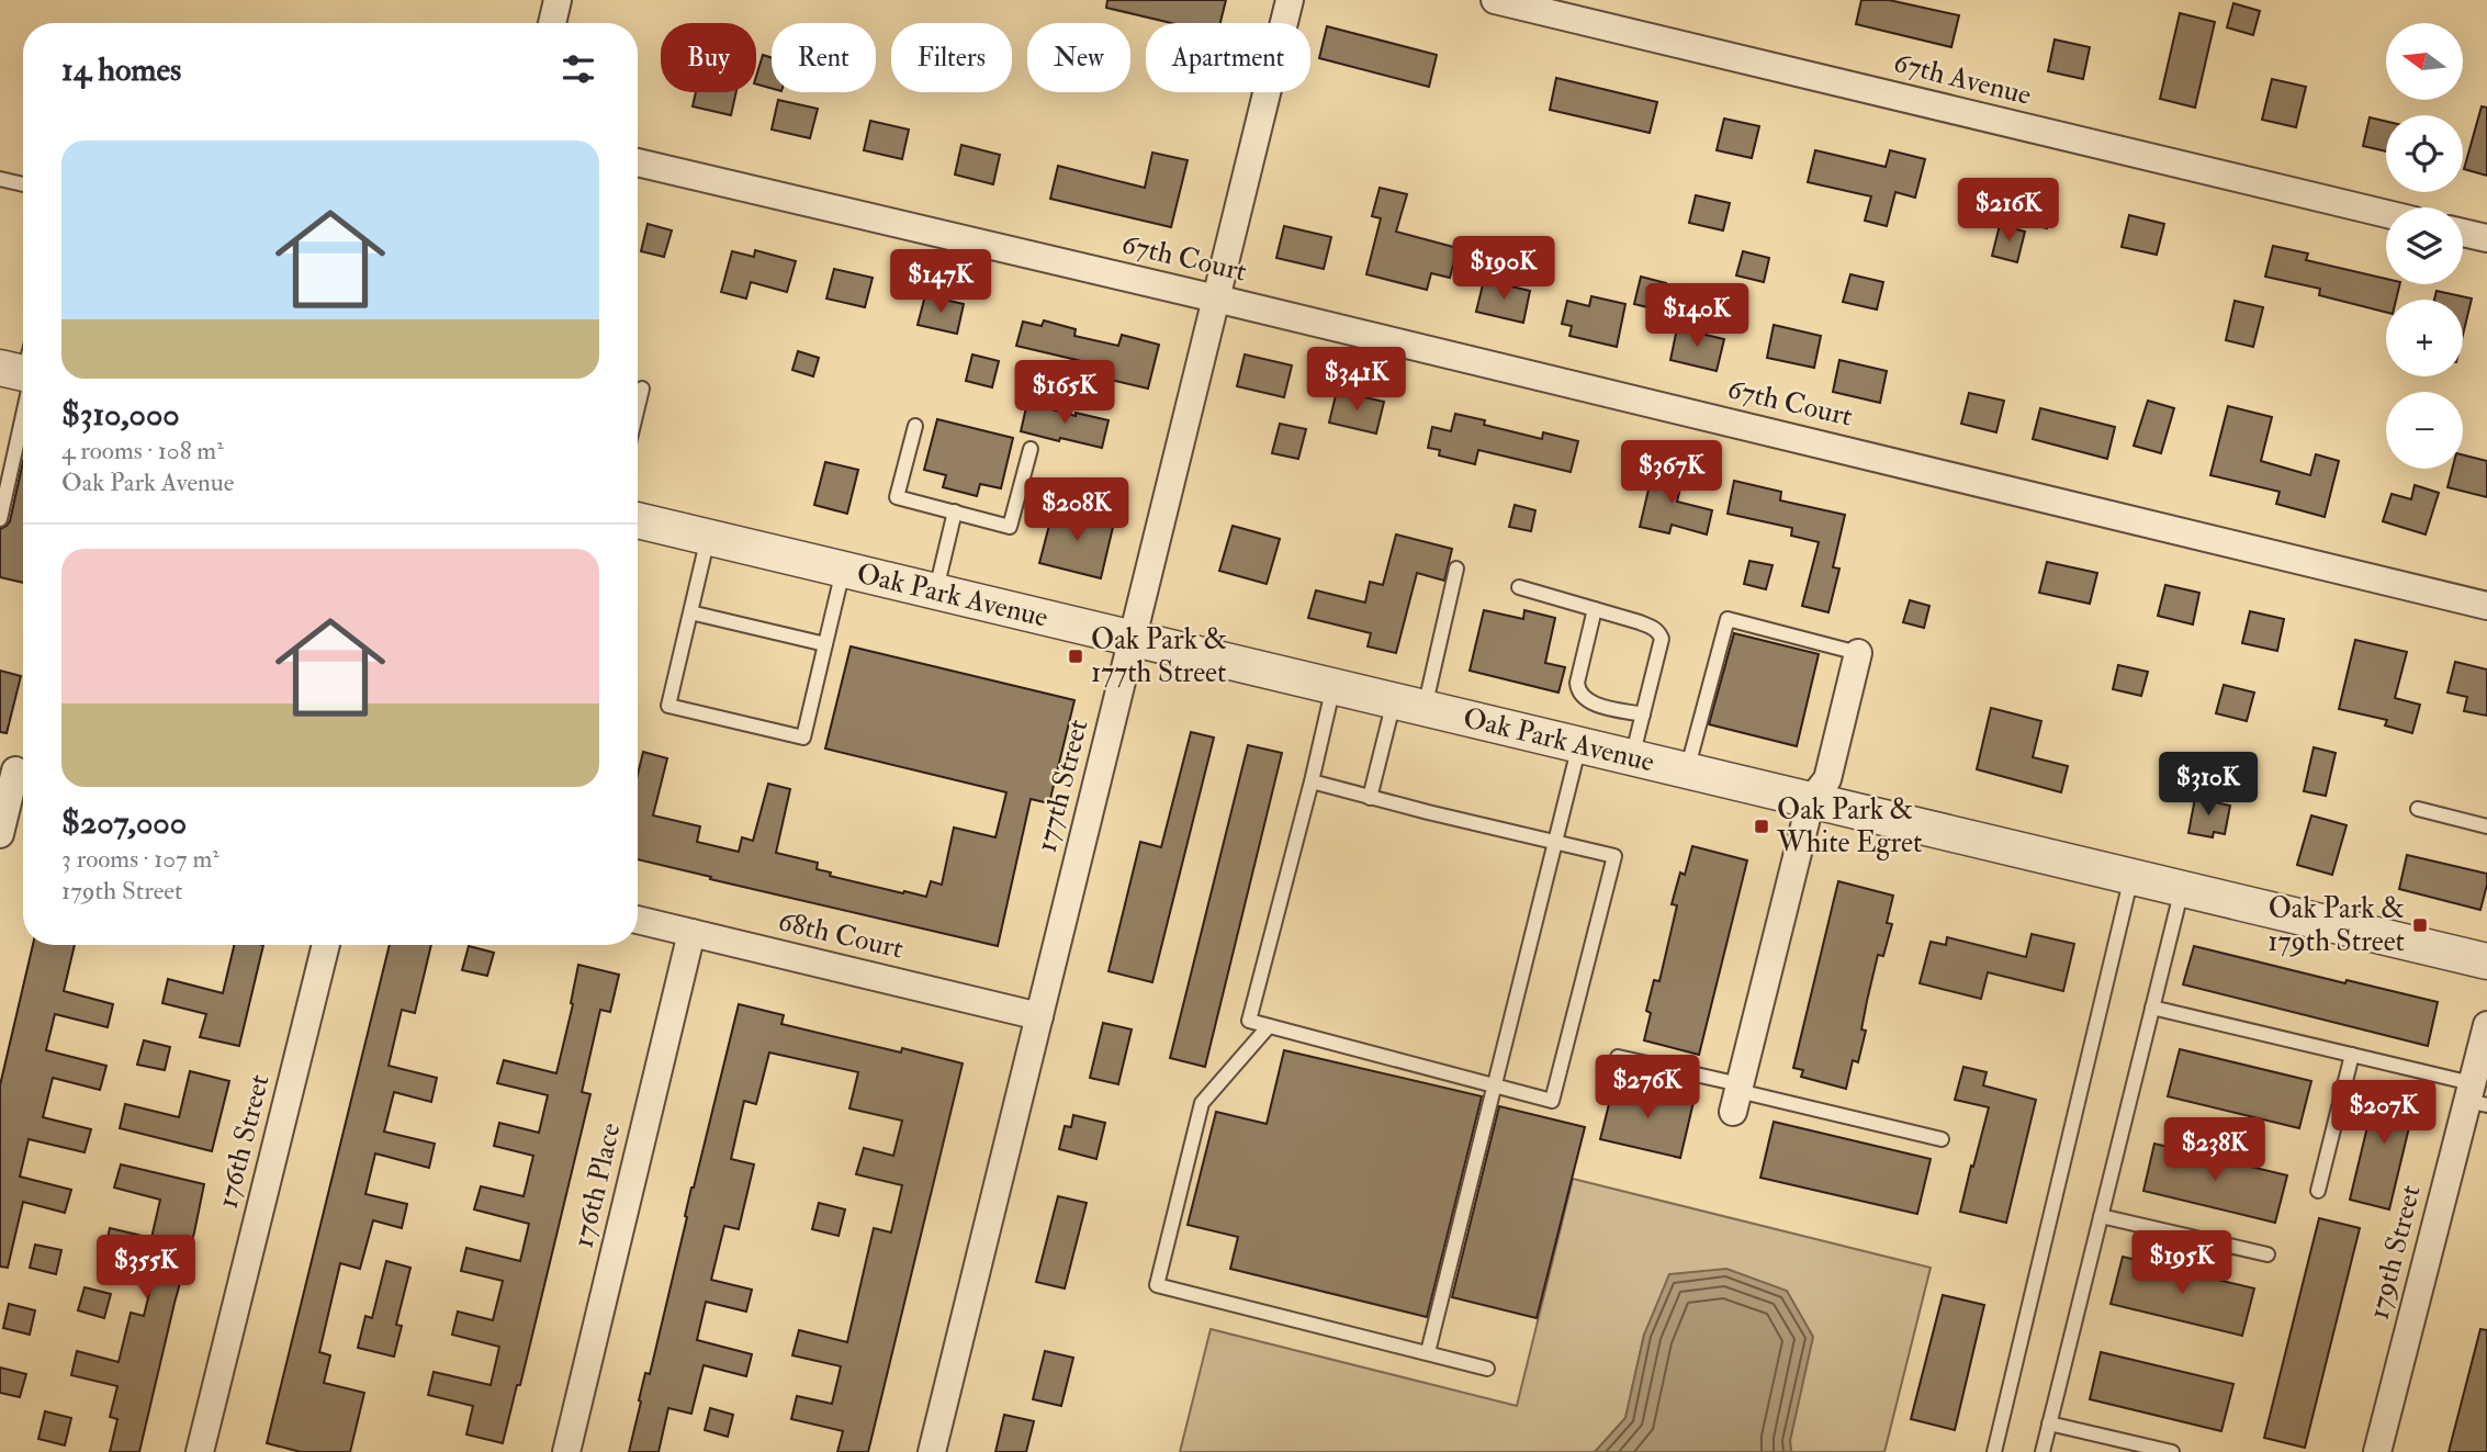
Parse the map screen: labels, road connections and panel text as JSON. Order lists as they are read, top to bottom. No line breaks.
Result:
{"streets":{"street":["67th Avenue","67th Court","Oak Park Avenue","177th Street","68th Court","176th Street","176th Place","179th Street"]},"crossings":[["67th Court","177th Street"],["Oak Park Avenue","177th Street"],["177th Street","68th Court"],["68th Court","176th Place"]],"places":{"transit":["Oak Park & 177th Street","Oak Park & White Egret","Oak Park & 179th Street"]},"north":"left","page":{"map_buttons":["+","−"],"chip":["Buy","Rent","Filters","New","Apartment"],"heading":"14 homes","list":[{"name":"$310,000","note":"4 rooms · 108 m² · Oak Park Avenue"},{"name":"$207,000","note":"3 rooms · 107 m² · 179th Street"}],"price":["$216K","$190K","$147K","$140K","$341K","$165K","$367K","$208K","$310K","$276K","$207K","$238K","$195K","$355K"]}}
